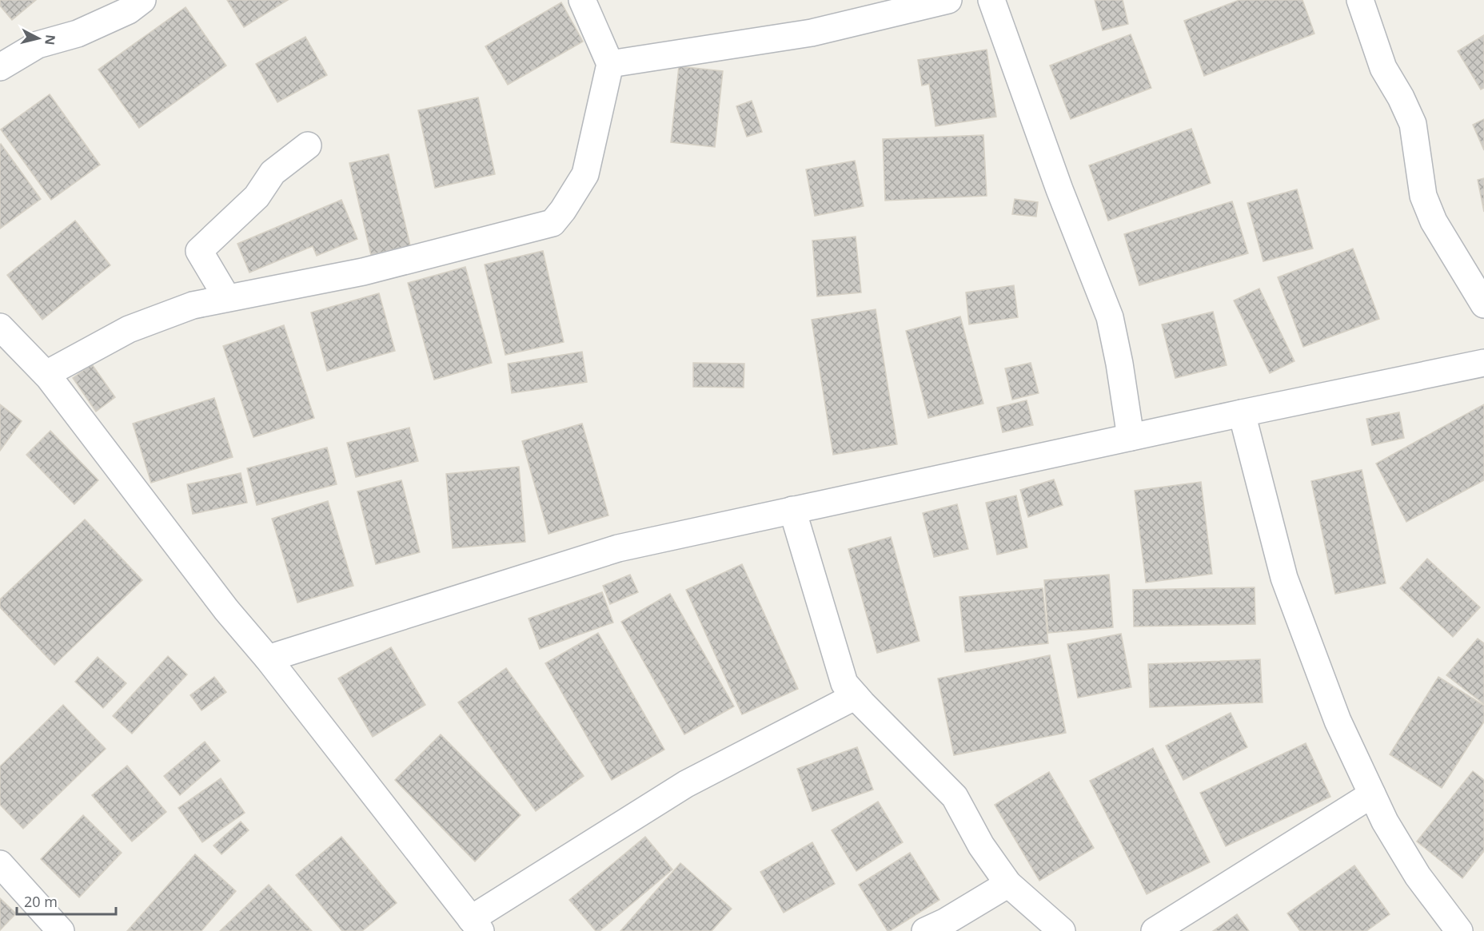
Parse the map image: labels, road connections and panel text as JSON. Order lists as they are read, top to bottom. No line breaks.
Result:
{"scale_bar":"20 m","north":"right"}
